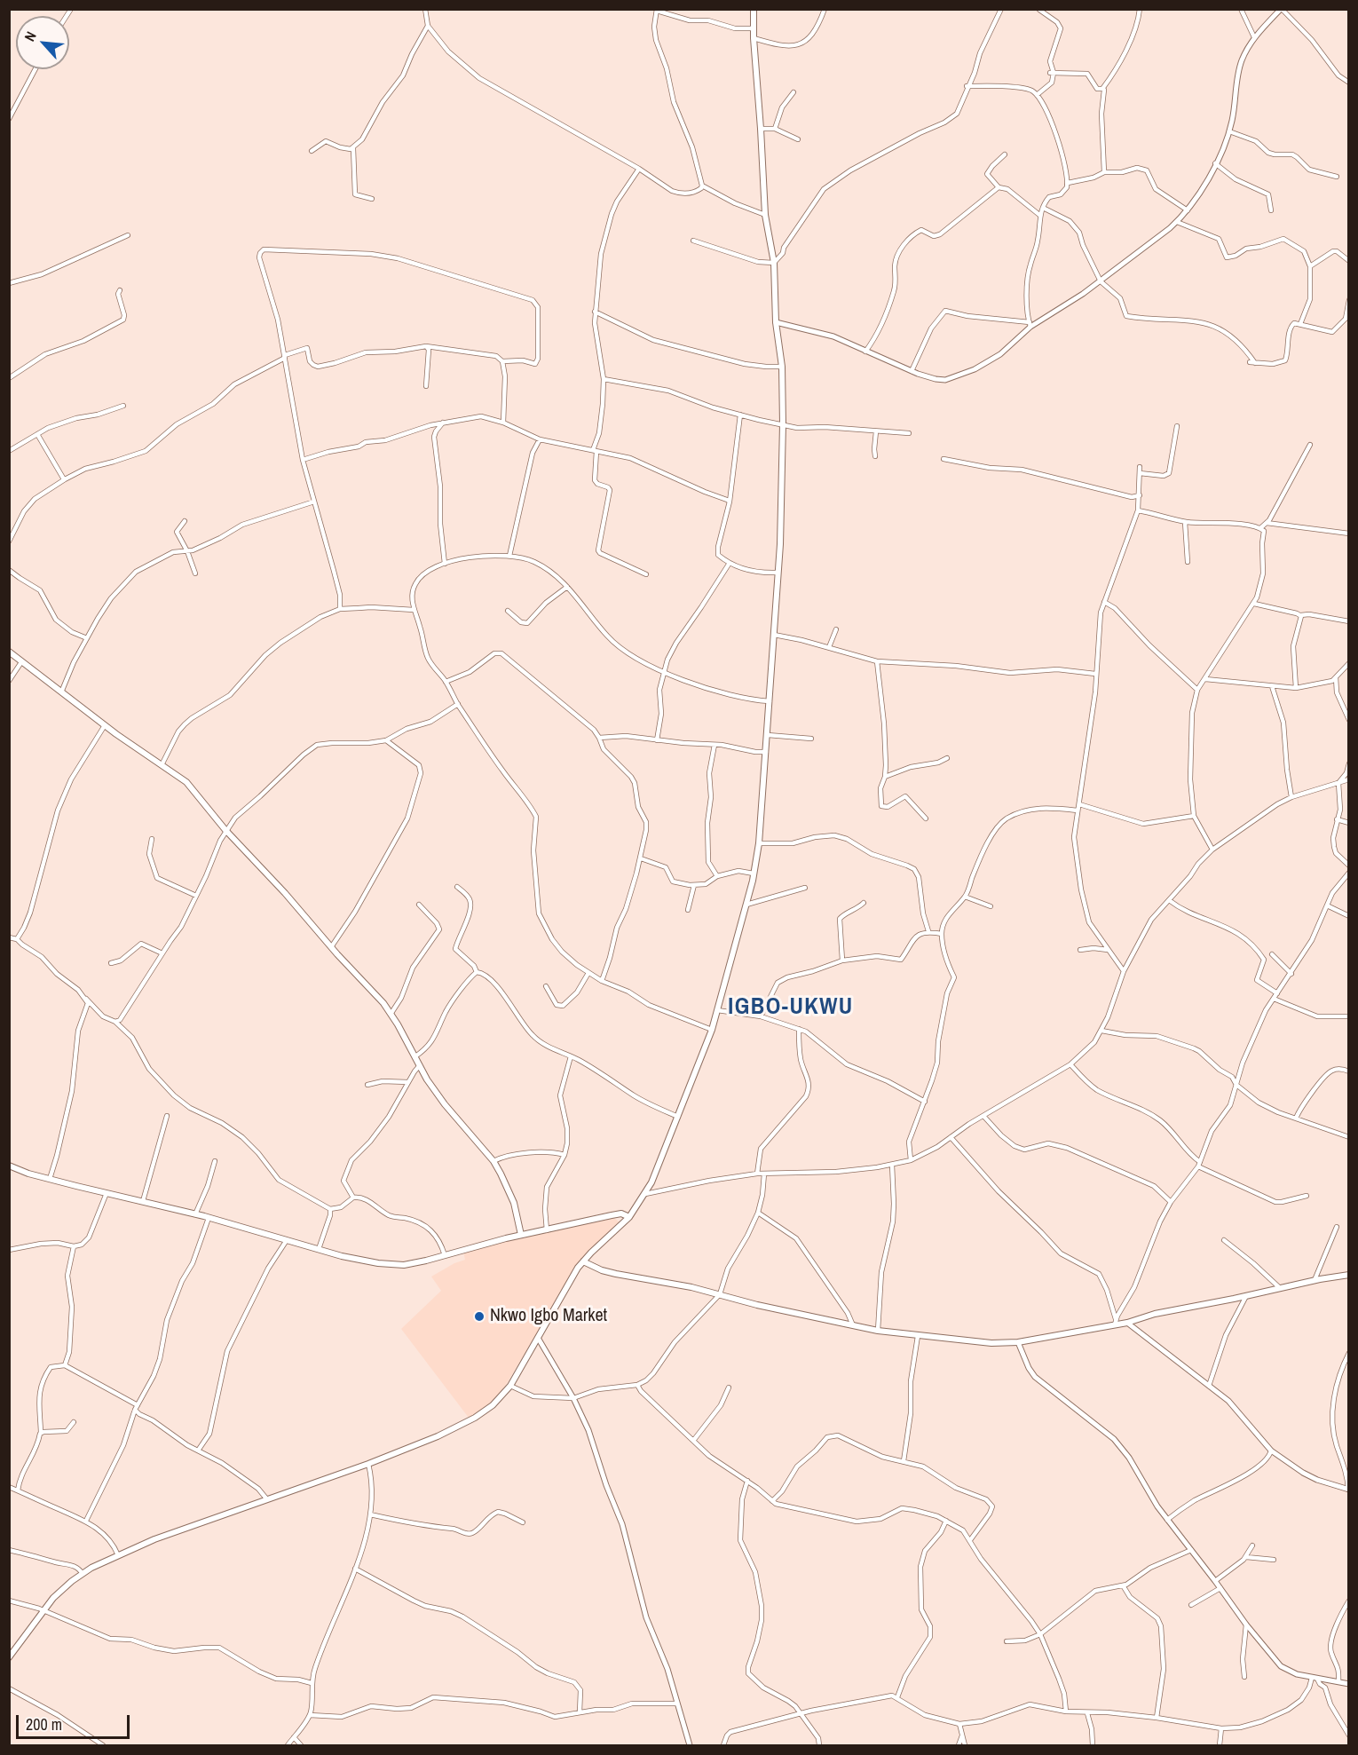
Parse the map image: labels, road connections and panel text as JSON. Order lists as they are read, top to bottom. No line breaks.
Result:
{"districts":["IGBO-UKWU"],"places":["Nkwo Igbo Market"],"scale_bar":"200 m","north":"top left"}
